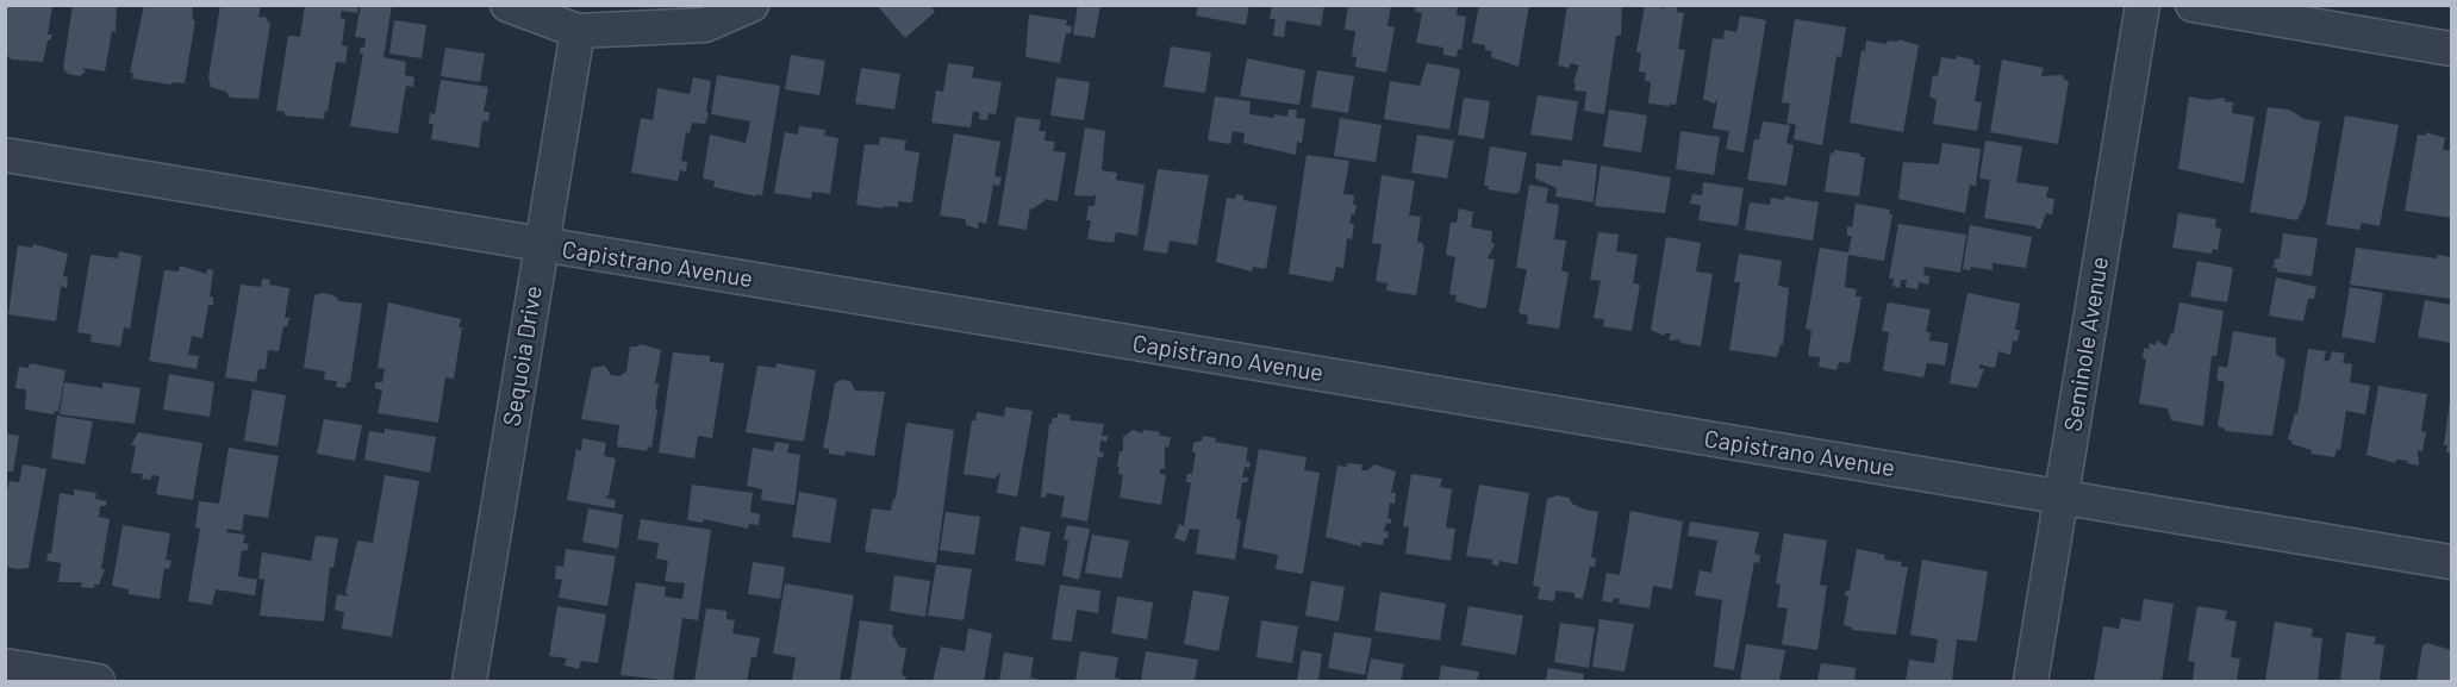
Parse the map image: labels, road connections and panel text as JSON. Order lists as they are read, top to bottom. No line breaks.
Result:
{"streets":{"street":["Capistrano Avenue","Seminole Avenue","Sequoia Drive"]},"crossings":[["Capistrano Avenue","Seminole Avenue"],["Capistrano Avenue","Sequoia Drive"]]}
